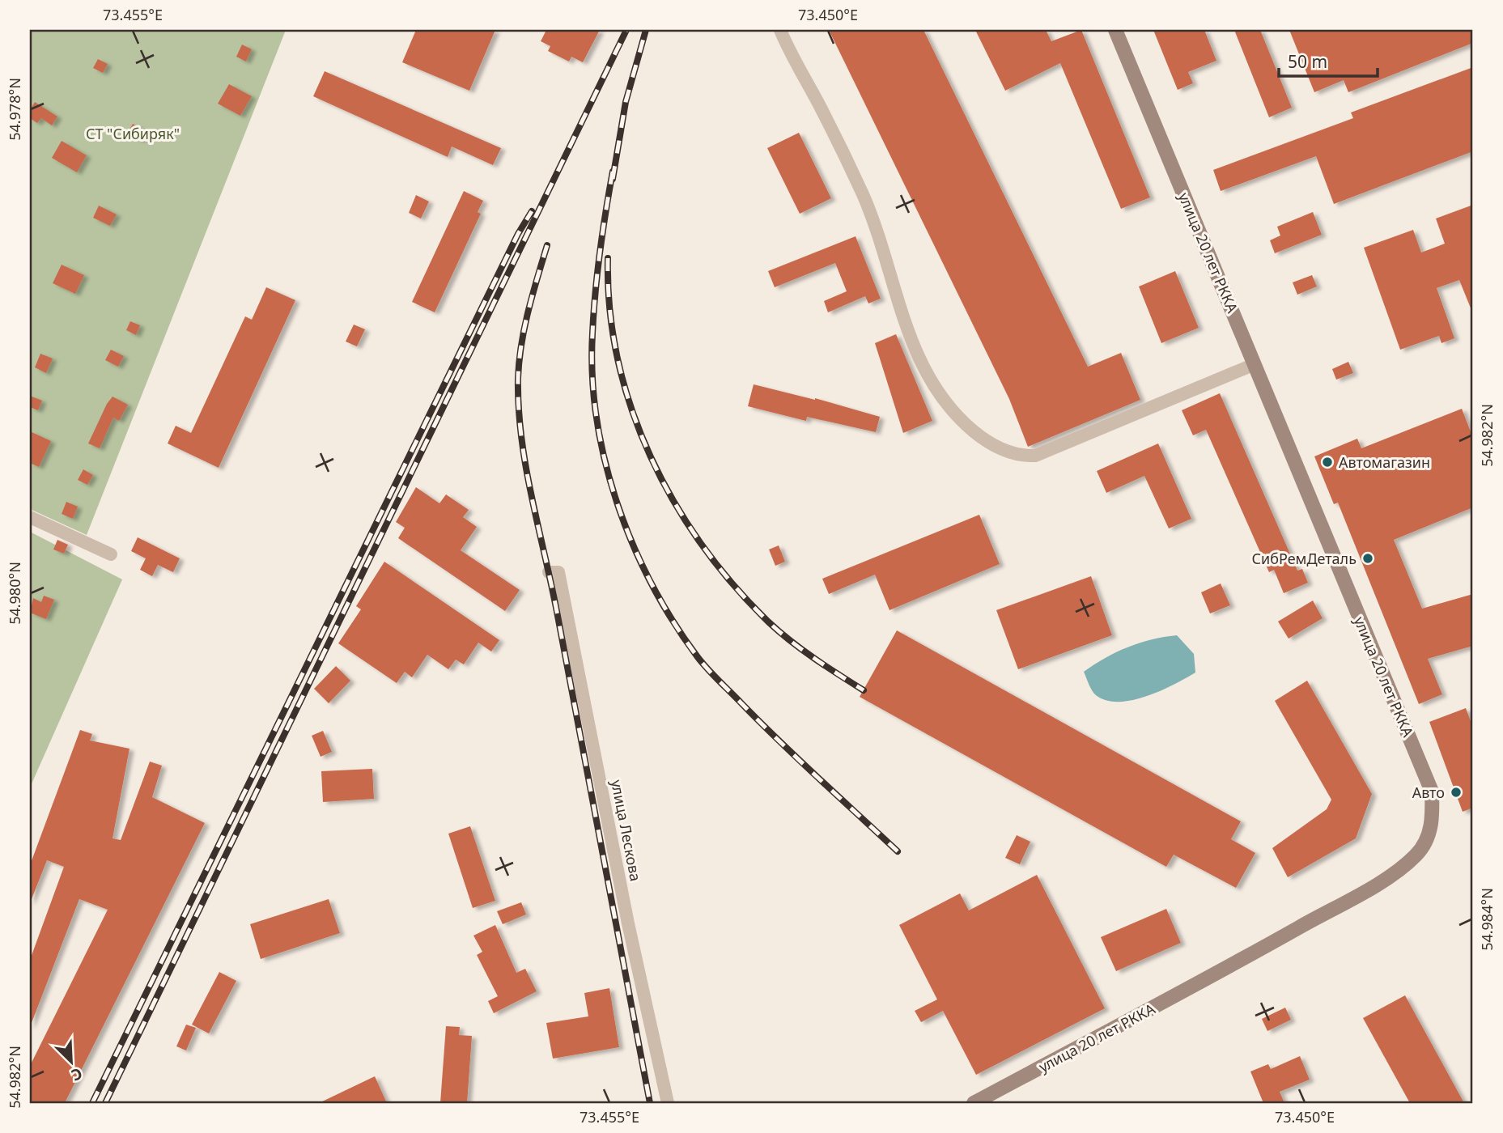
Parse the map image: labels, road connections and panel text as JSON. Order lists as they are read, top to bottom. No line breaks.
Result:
{"streets":{"main road":["улица 20 лет РККА"],"street":["улица Лескова"]},"parks":["СТ \"Сибиряк\""],"places":["Автомагазин","СибРемДеталь","Авто"],"scale_bar":"50 m","north":"bottom right","coordinates":["73.455°E","73.450°E","54.978°N","54.982°N","54.980°N","54.984°N"]}
